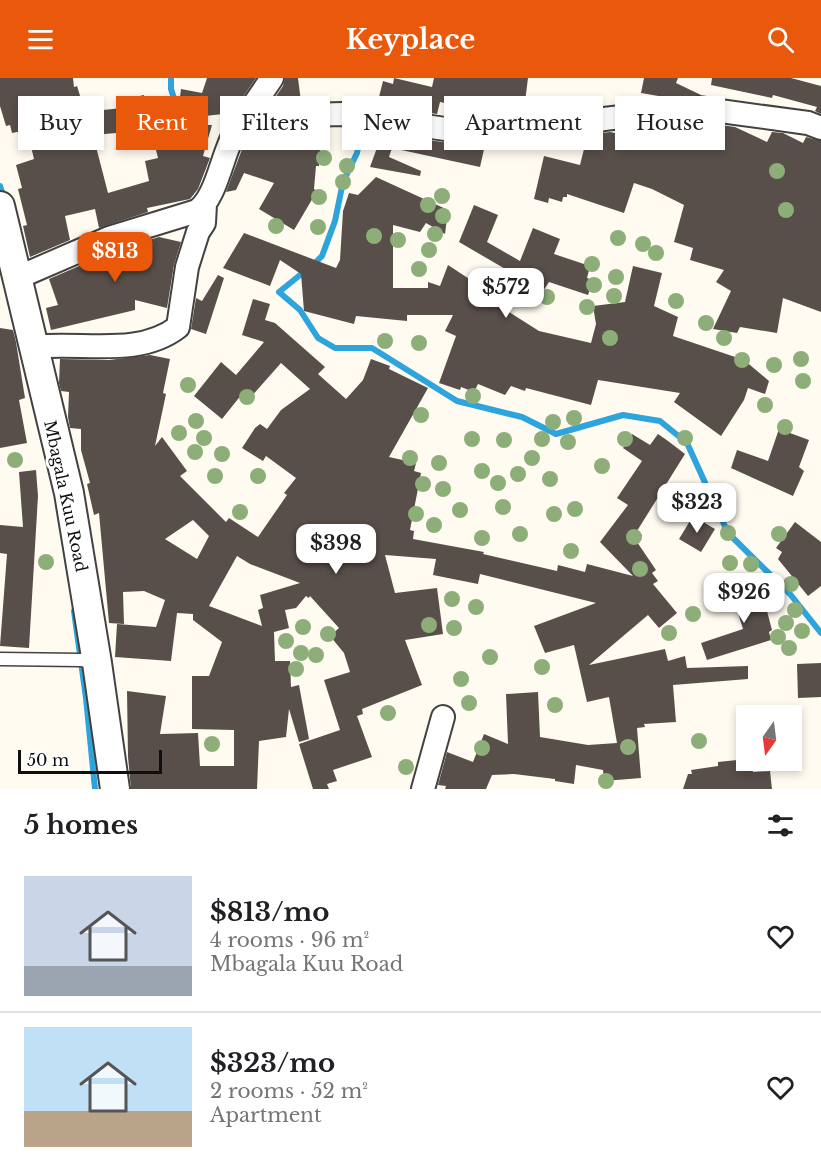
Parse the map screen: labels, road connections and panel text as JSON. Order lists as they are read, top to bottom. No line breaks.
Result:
{"streets":{"street":["Mbagala Kuu Road"]},"scale_bar":"50 m","north":"bottom","page":{"header":"Keyplace","chip":["Buy","Rent","Filters","New","Apartment","House"],"price":["$813","$572","$323","$398","$926"],"scale":"50 m","heading":"5 homes","list":[{"name":"$813/mo","note":"4 rooms · 96 m² · Mbagala Kuu Road"},{"name":"$323/mo","note":"2 rooms · 52 m² · Apartment"}]}}
